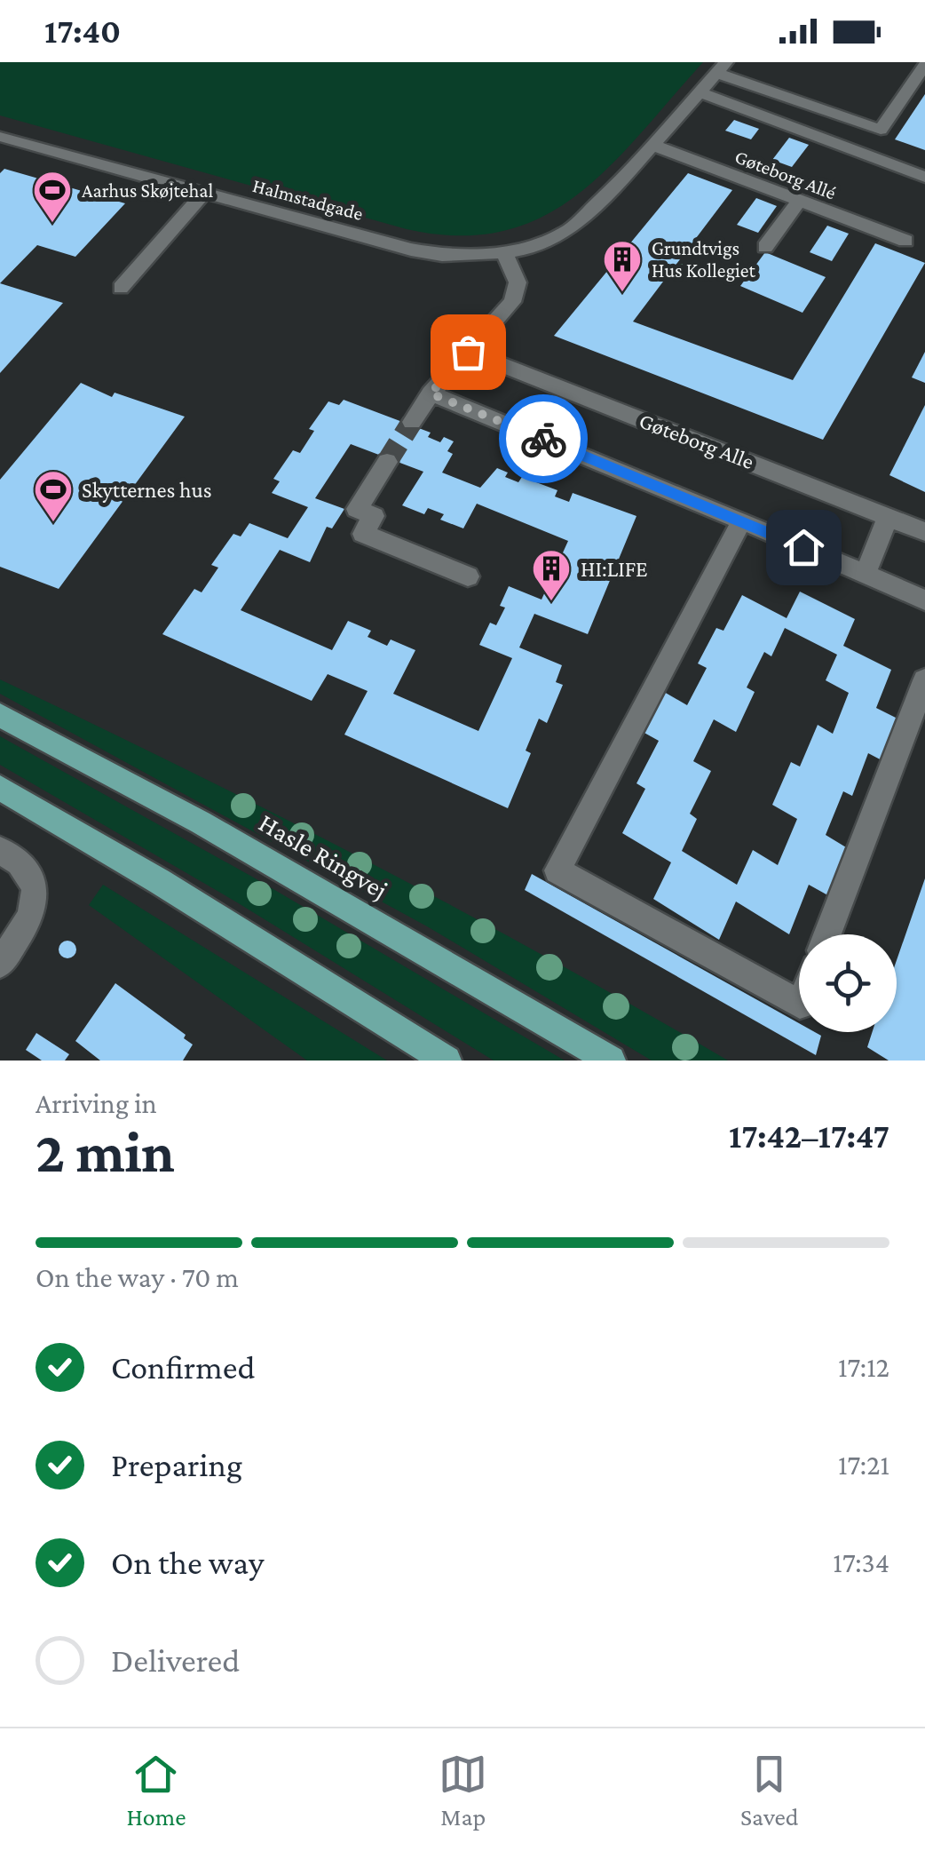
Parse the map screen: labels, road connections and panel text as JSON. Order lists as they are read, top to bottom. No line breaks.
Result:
{"streets":{"main road":["Hasle Ringvej"],"street":["Gøteborg Allé","Halmstadgade","Gøteborg Alle"]},"crossings":[["Gøteborg Allé","Halmstadgade"]],"places":{"sports":["Aarhus Skøjtehal","Skytternes hus"],"building":["Grundtvigs Hus Kollegiet","HI:LIFE"]},"page":{"status":"17:40","heading":["2 min","Arriving in","17:42–17:47"],"bar":"On the way · 70 m","list":[["Confirmed","17:12"],["Preparing","17:21"],["On the way","17:34"],"Delivered"],"tabs":["Home","Map","Saved"]}}
